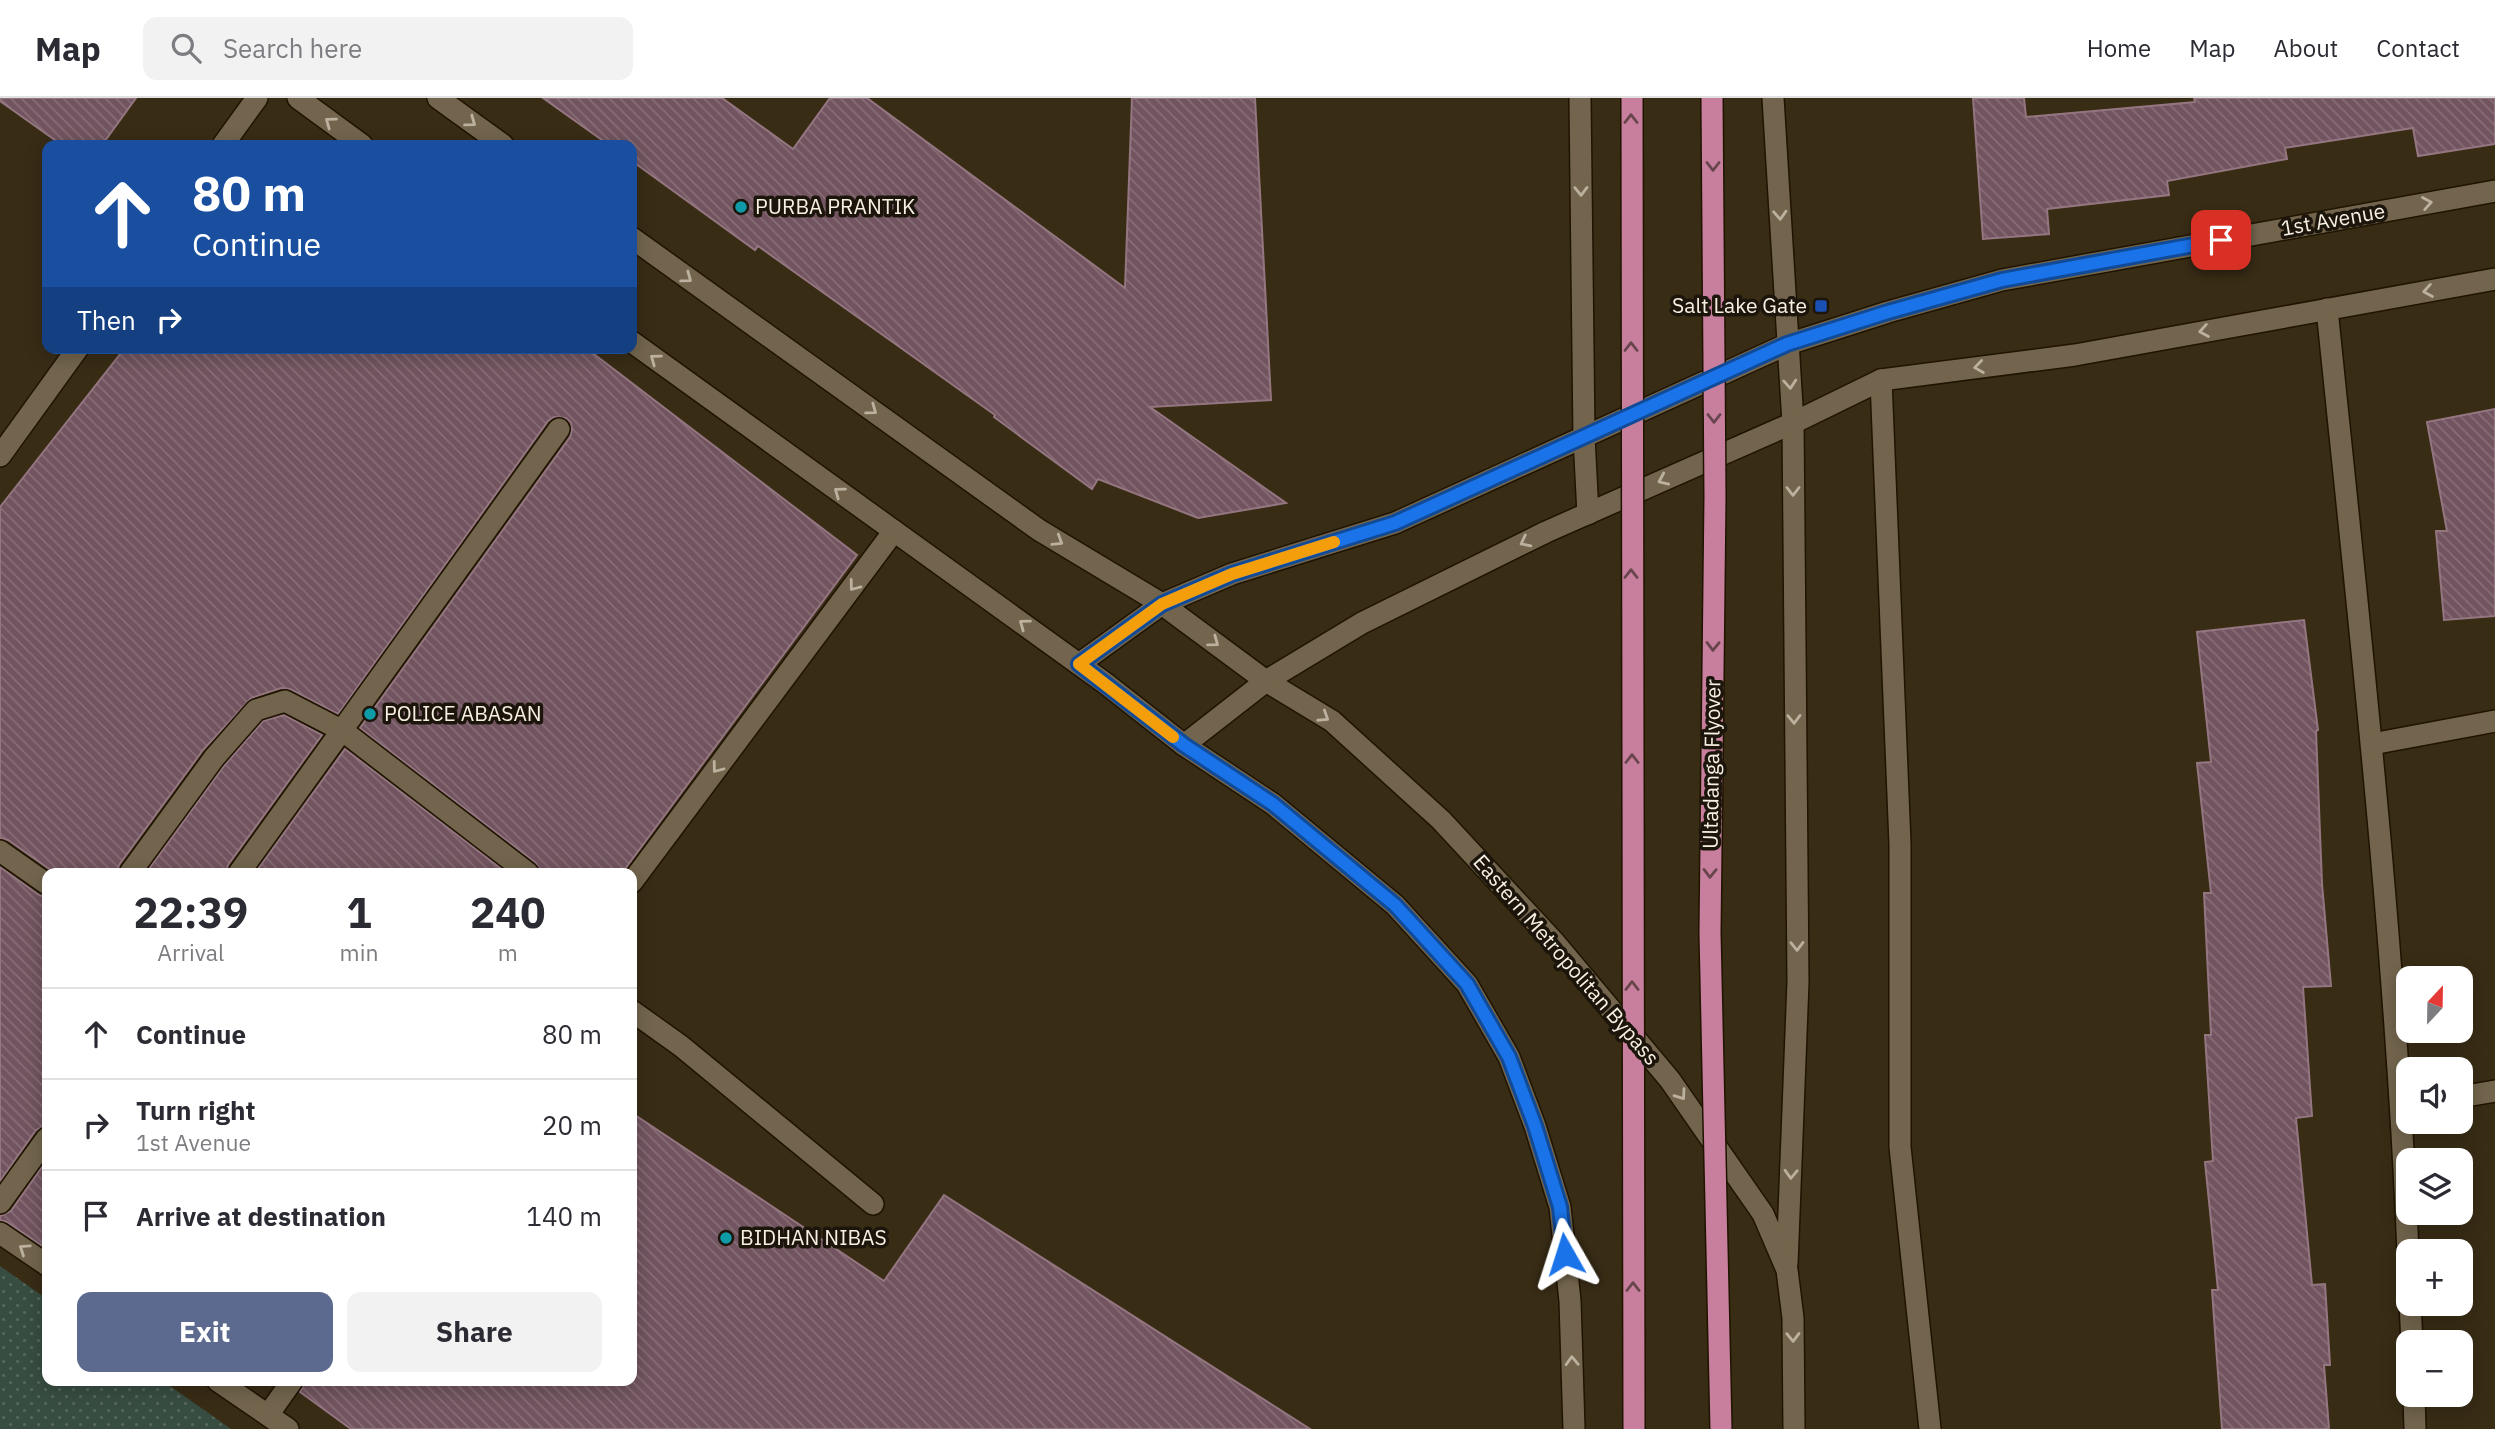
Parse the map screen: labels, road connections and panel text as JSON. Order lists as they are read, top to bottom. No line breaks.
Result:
{"streets":{"main road":["1st Avenue","Ultadanga Flyover","Eastern Metropolitan Bypass"]},"crossings":[["1st Avenue","Eastern Metropolitan Bypass"]],"places":{"other":["PURBA PRANTIK","POLICE ABASAN","BIDHAN NIBAS"],"transit":["Salt Lake Gate"]},"north":"top","page":{"header":"Map","search":"Search here","nav":["Home","Map","About","Contact"],"turn":["80 m","Continue"],"then":"Then","eta":["22:39","Arrival","1","min","240","m"],"map_buttons":["+","−"],"list":[{"name":"Continue","value":"80 m"},{"name":"Turn right","note":"1st Avenue","value":"20 m"},{"name":"Arrive at destination","value":"140 m"}],"buttons":["Exit","Share"]}}
